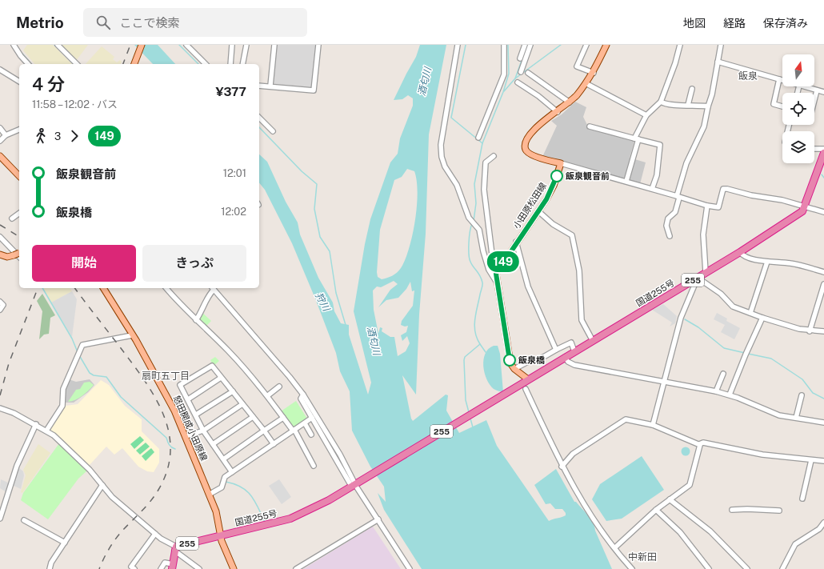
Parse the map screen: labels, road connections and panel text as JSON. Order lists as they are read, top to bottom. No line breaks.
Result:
{"streets":{"highway":["255","国道255号"],"main road":["小田原松田線","怒田開成小田原線"]},"crossings":[["255","国道255号"],["国道255号","怒田開成小田原線"]],"districts":["飯泉","扇町五丁目","中新田"],"water":["酒匂川","狩川"],"places":["飯泉観音前","飯泉橋"],"lines":["bus line 149"],"north":"top","page":{"header":"Metrio","search":"ここで検索","nav":["地図","経路","保存済み"],"on_map":"149","heading":["4 分","11:58 – 12:02 · バス","¥377"],"legs":["3","149"],"list":[{"name":"飯泉観音前","value":"12:01"},{"name":"飯泉橋","value":"12:02"}],"buttons":["開始","きっぷ"]}}
